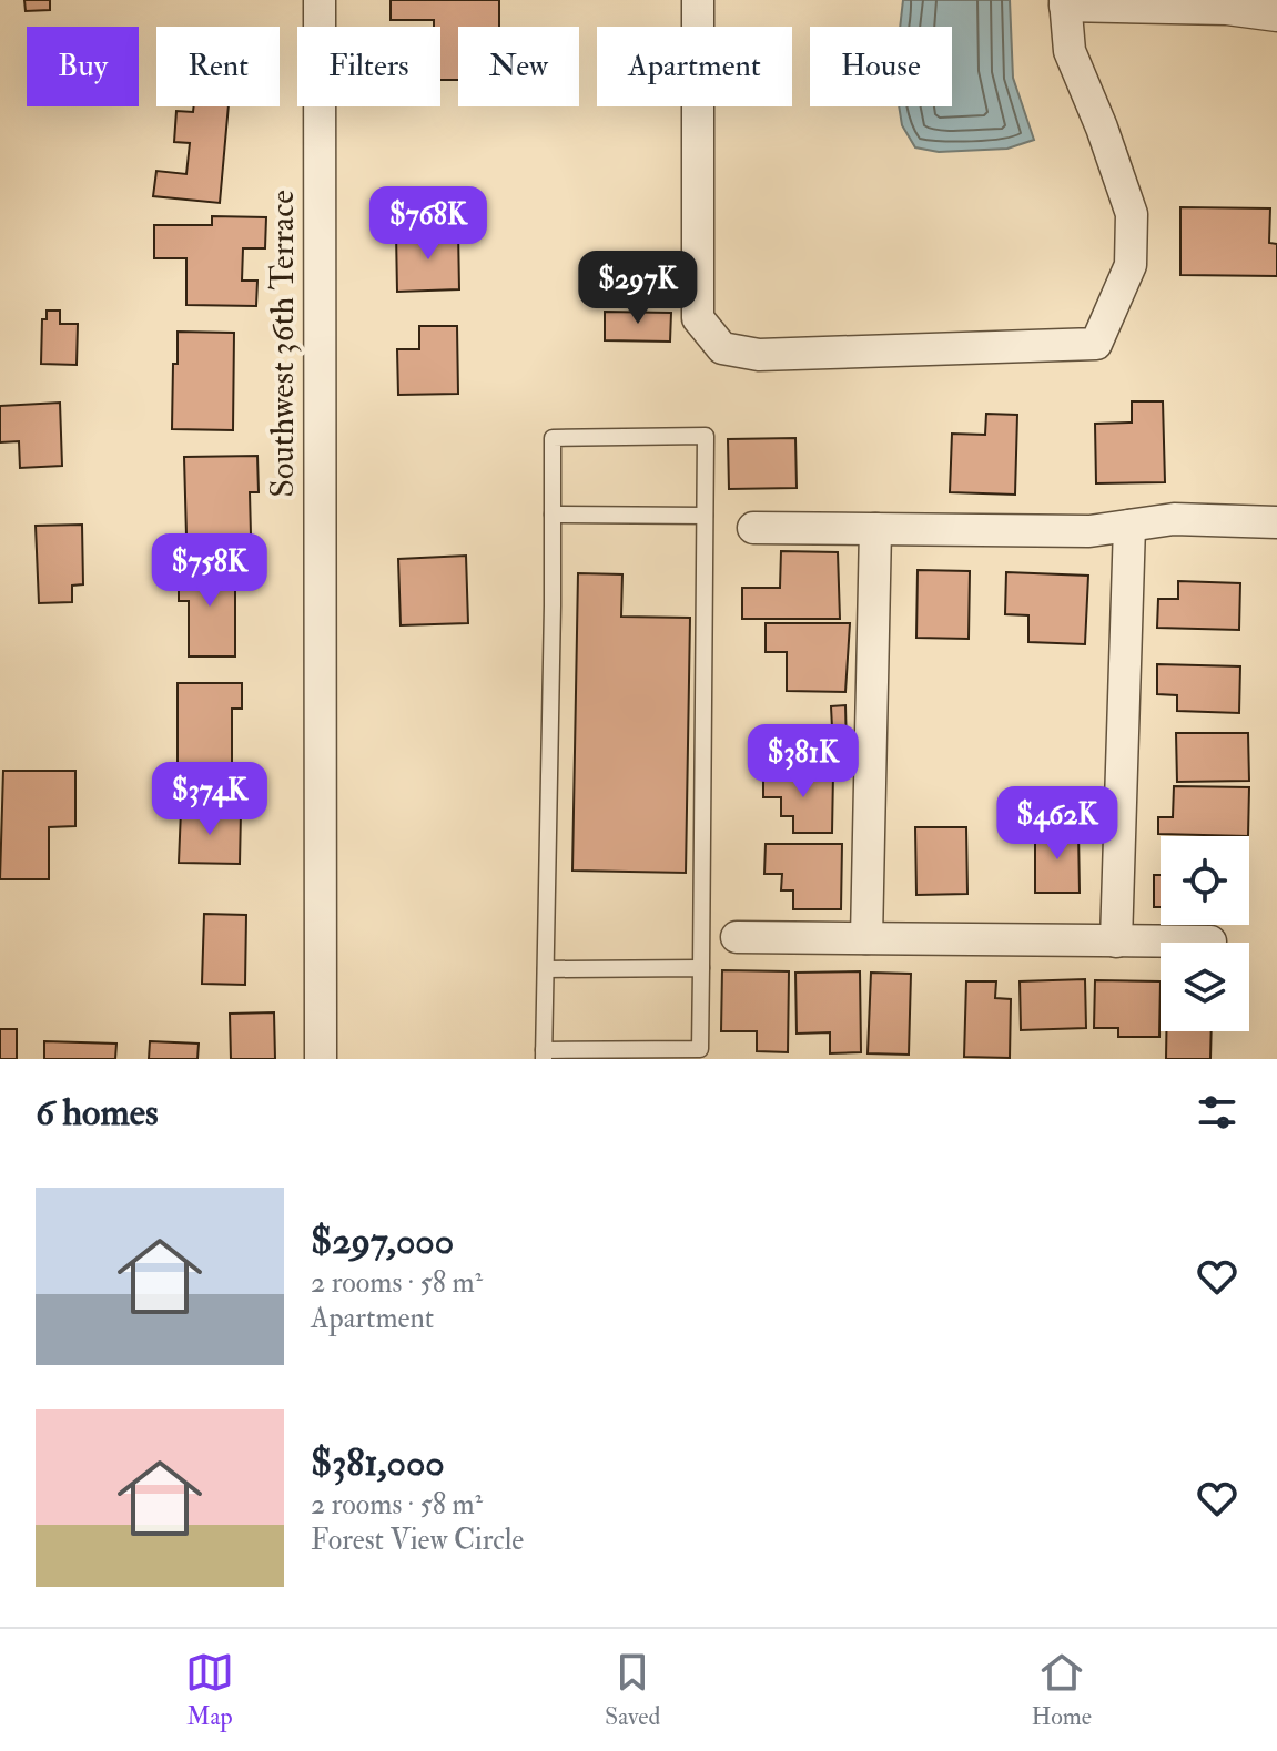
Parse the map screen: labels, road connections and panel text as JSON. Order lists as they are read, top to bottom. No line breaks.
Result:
{"streets":{"street":["Southwest 36th Terrace"]},"page":{"chip":["Buy","Rent","Filters","New","Apartment","House"],"price":["$768K","$297K","$758K","$381K","$374K","$462K"],"heading":"6 homes","list":[{"name":"$297,000","note":"2 rooms · 58 m² · Apartment"},{"name":"$381,000","note":"2 rooms · 58 m² · Forest View Circle"}],"tabs":["Map","Saved","Home"]}}
